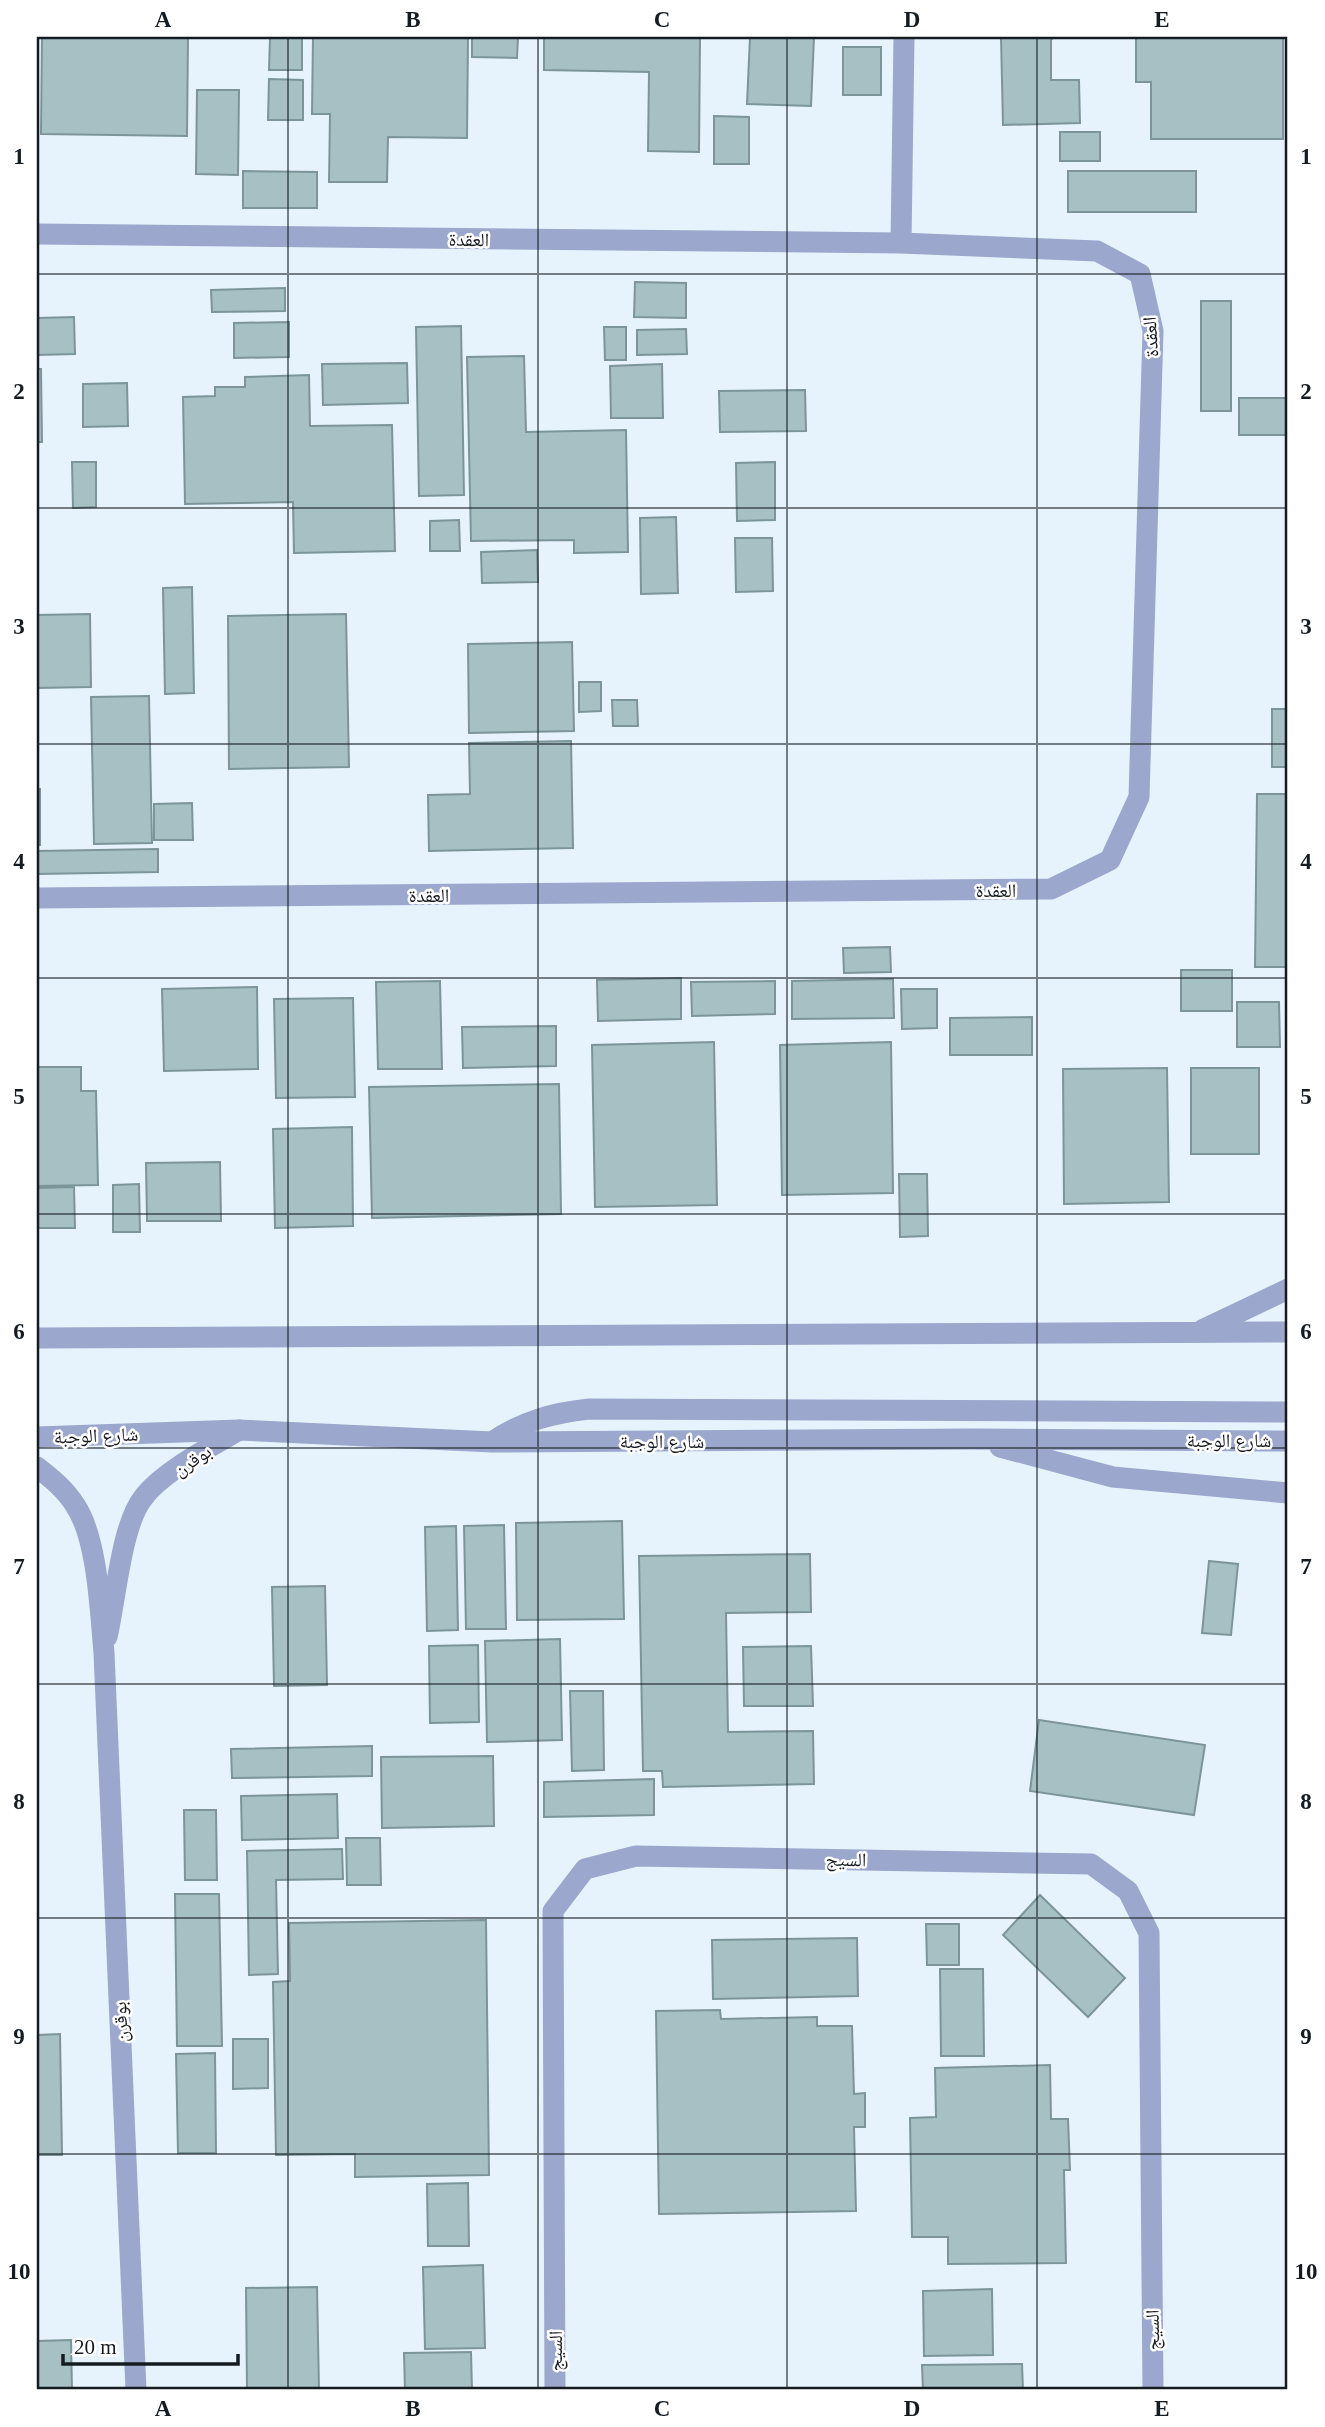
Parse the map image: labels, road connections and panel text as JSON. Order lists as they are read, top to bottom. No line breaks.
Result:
{"streets":{"street":["العقدة","شارع الوجبة","بوقرن","السيج"]},"crossings":[["شارع الوجبة","بوقرن"]],"scale_bar":"20 m","grid":{"columns":["A","B","C","D","E"],"rows":["1","2","3","4","5","6","7","8","9","10"]}}
